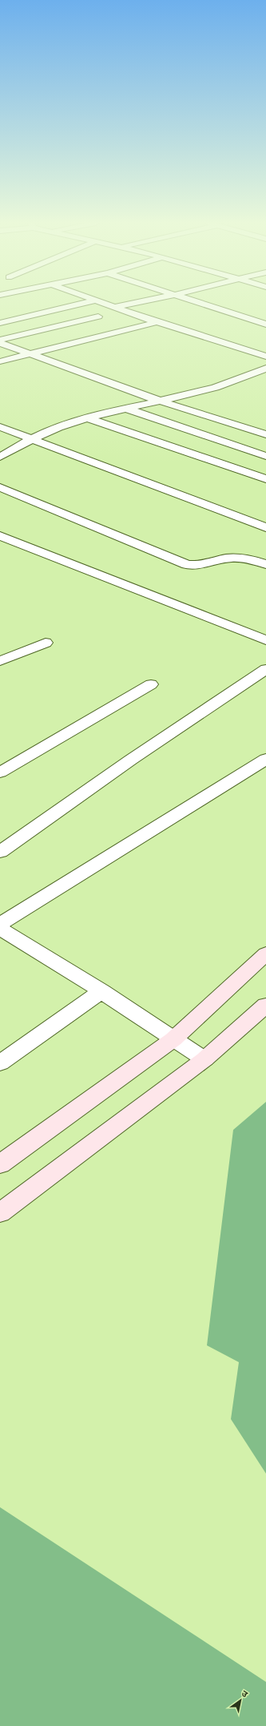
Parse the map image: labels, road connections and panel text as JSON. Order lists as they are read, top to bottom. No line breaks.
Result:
{"north":"top right"}
